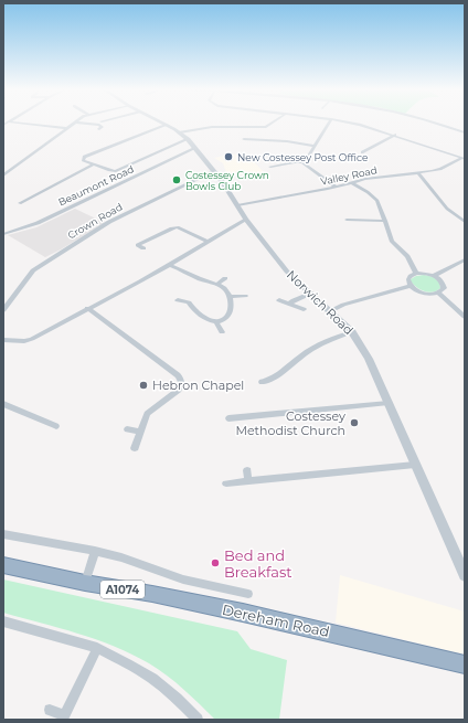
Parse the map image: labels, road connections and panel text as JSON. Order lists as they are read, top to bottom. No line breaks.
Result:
{"streets":{"highway":["A1074","Dereham Road"],"street":["Valley Road","Beaumont Road","Crown Road","Norwich Road"]},"crossings":[["Valley Road","Norwich Road"],["Beaumont Road","Norwich Road"],["Crown Road","Norwich Road"]],"places":["New Costessey Post Office","Costessey Crown Bowls Club","Hebron Chapel","Costessey Methodist Church","Bed and Breakfast"]}
